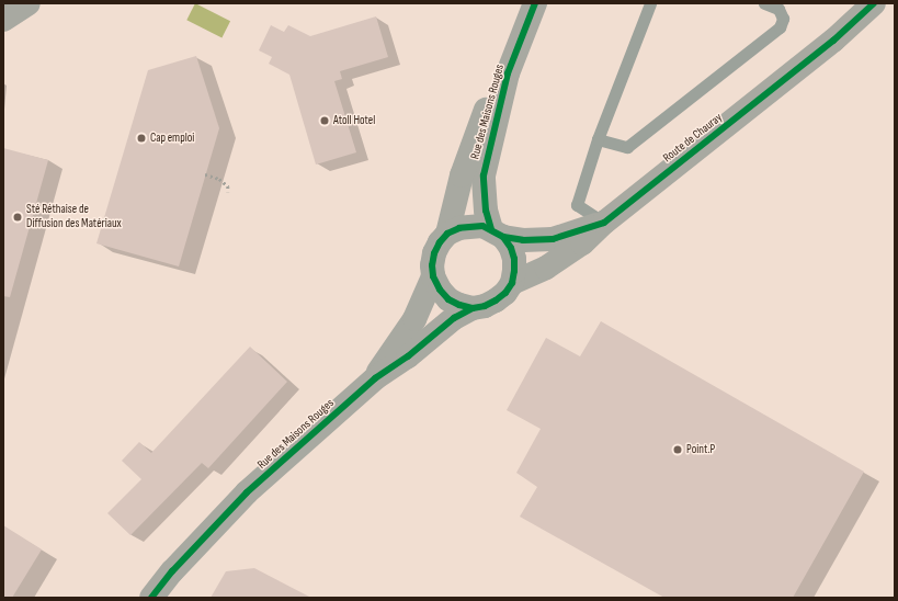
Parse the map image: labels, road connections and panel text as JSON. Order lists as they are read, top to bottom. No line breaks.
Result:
{"streets":{"street":["Rue des Maisons Rouges","Route de Chauray"]},"crossings":[["Rue des Maisons Rouges","Route de Chauray"]],"places":["Atoll Hotel","Cap emploi","Sté Réthaise de Diffusion des Matériaux","Point.P"]}
